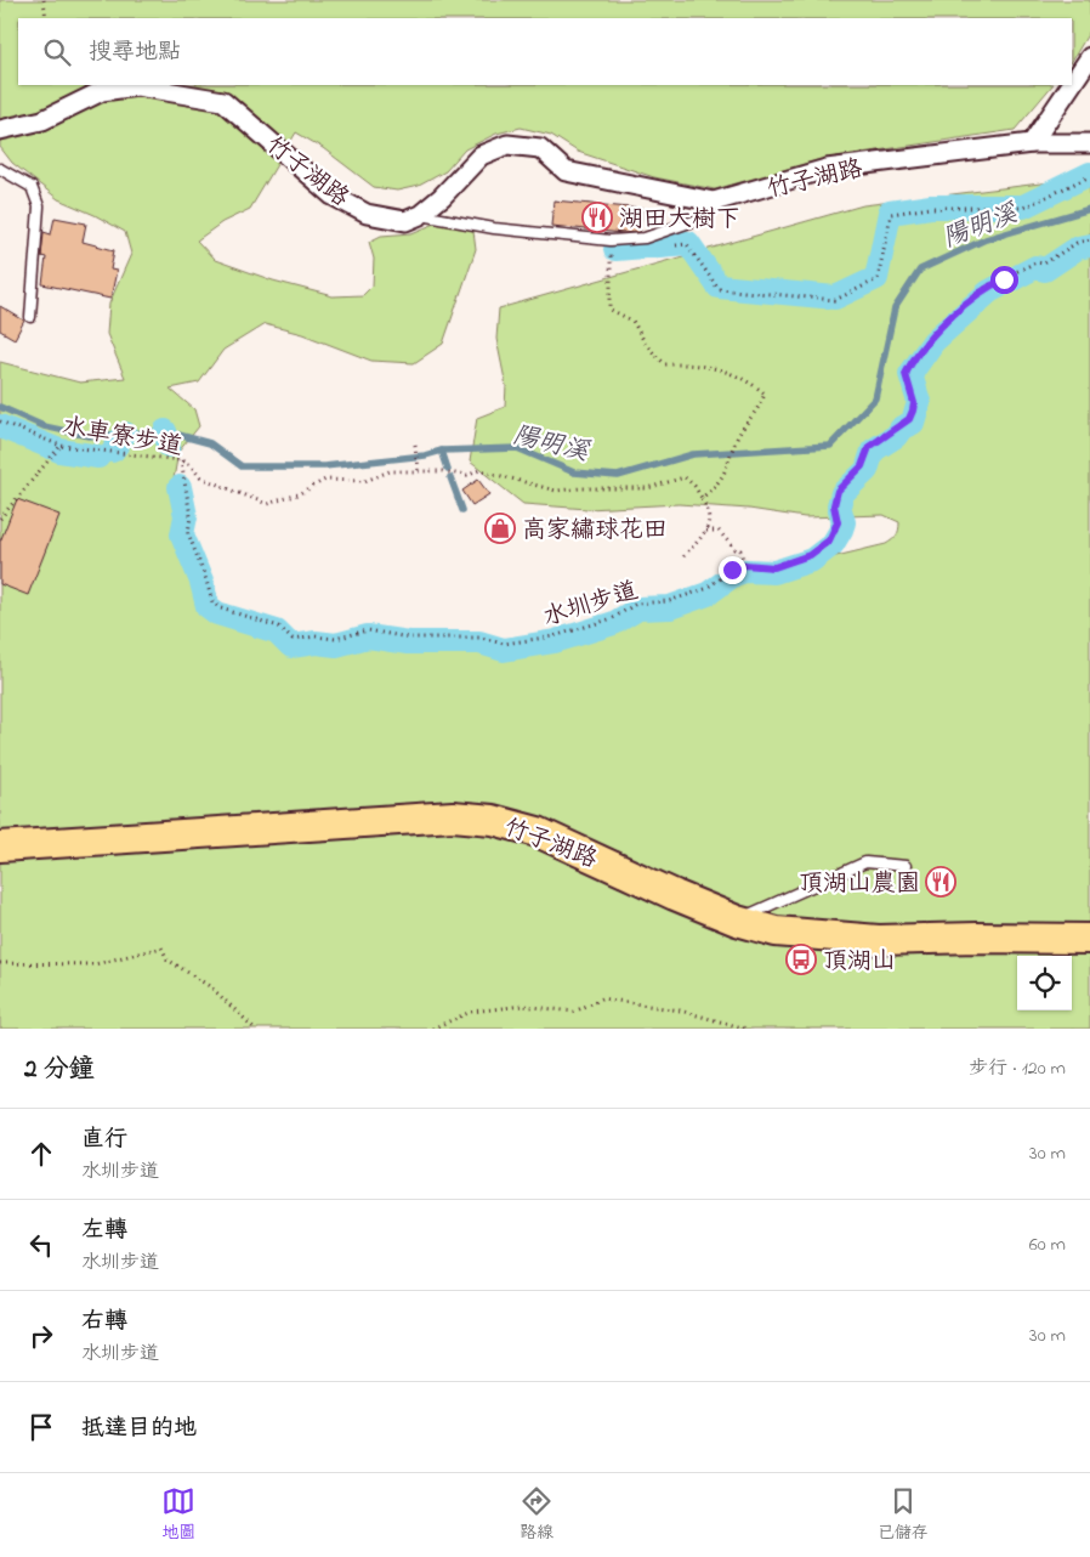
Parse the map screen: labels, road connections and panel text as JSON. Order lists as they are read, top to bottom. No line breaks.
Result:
{"streets":{"main road":["竹子湖路"],"path":["水車寮步道","水圳步道"]},"crossings":[["水車寮步道","水圳步道"]],"water":["陽明溪"],"places":{"restaurant":["湖田大樹下","頂湖山農園"],"shop":["高家繡球花田"],"bus stop":["頂湖山"]},"page":{"search":"搜尋地點","heading":["2 分鐘","步行 · 120 m"],"list":[["直行","水圳步道","30 m"],["左轉","水圳步道","60 m"],["右轉","水圳步道","30 m"],"抵達目的地"],"nav":["地圖","路線","已儲存"]}}
